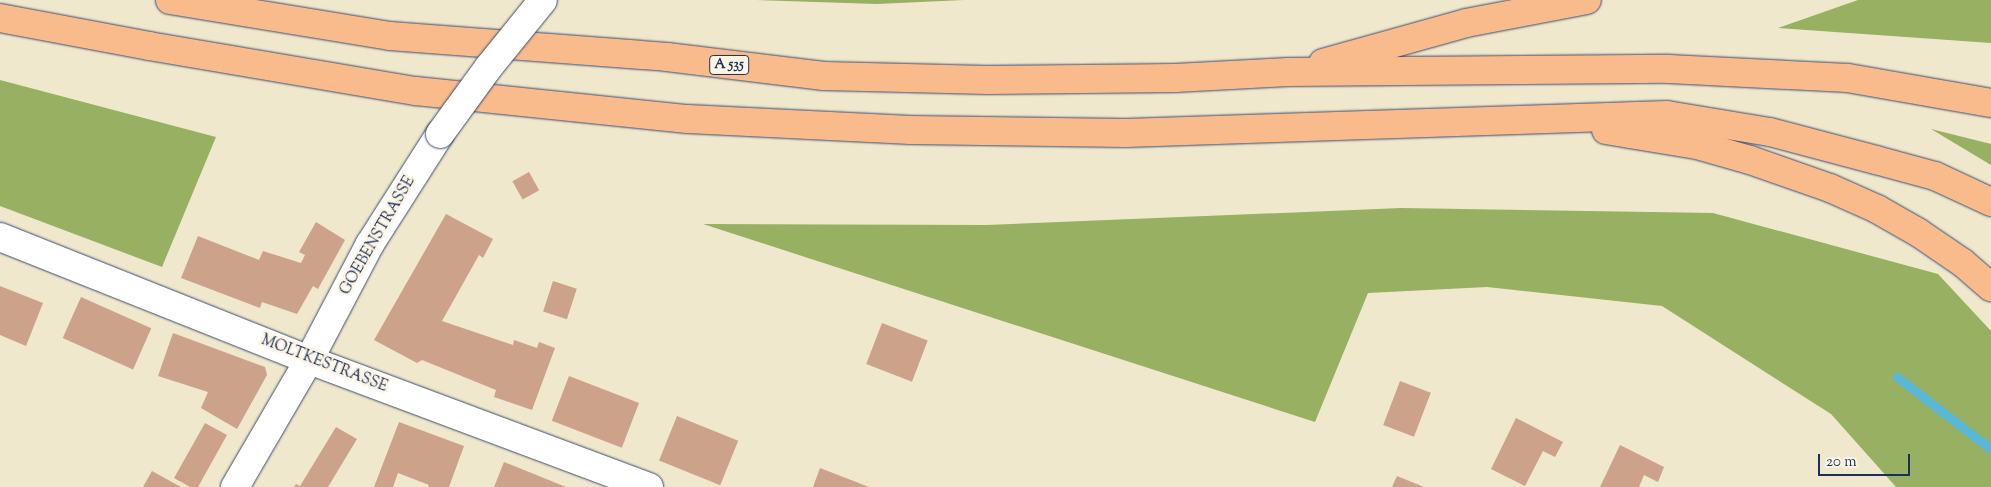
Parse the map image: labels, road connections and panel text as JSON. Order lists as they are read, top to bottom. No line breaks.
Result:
{"streets":{"highway":["A 535"],"street":["GOEBENSTRASSE","MOLTKESTRASSE"]},"crossings":[["GOEBENSTRASSE","MOLTKESTRASSE"]],"scale_bar":"20 m"}
